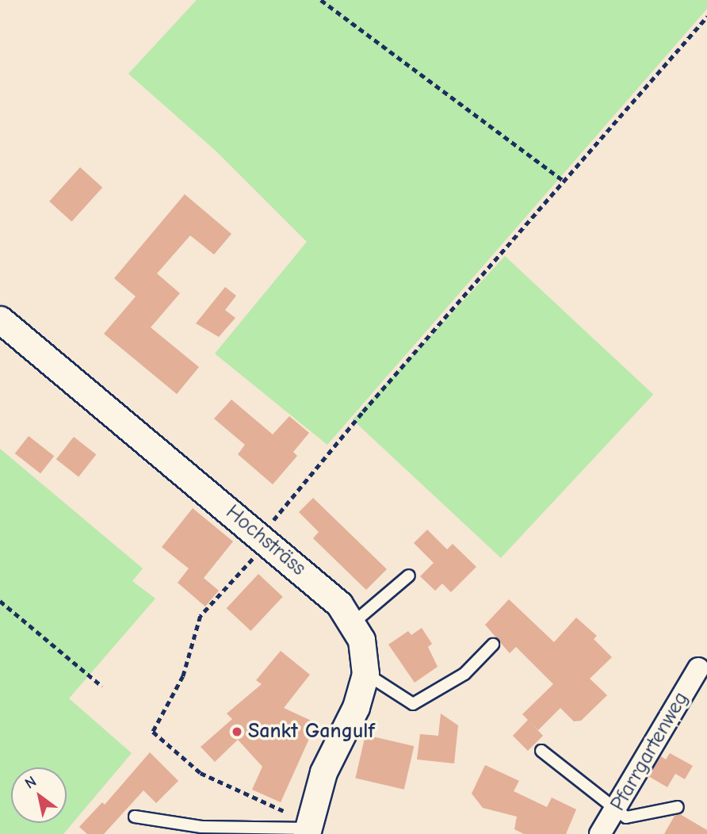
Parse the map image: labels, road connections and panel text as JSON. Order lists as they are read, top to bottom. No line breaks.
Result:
{"streets":{"street":["Hochsträss","Pfarrgartenweg"]},"places":["Sankt Gangulf"],"north":"top left"}
